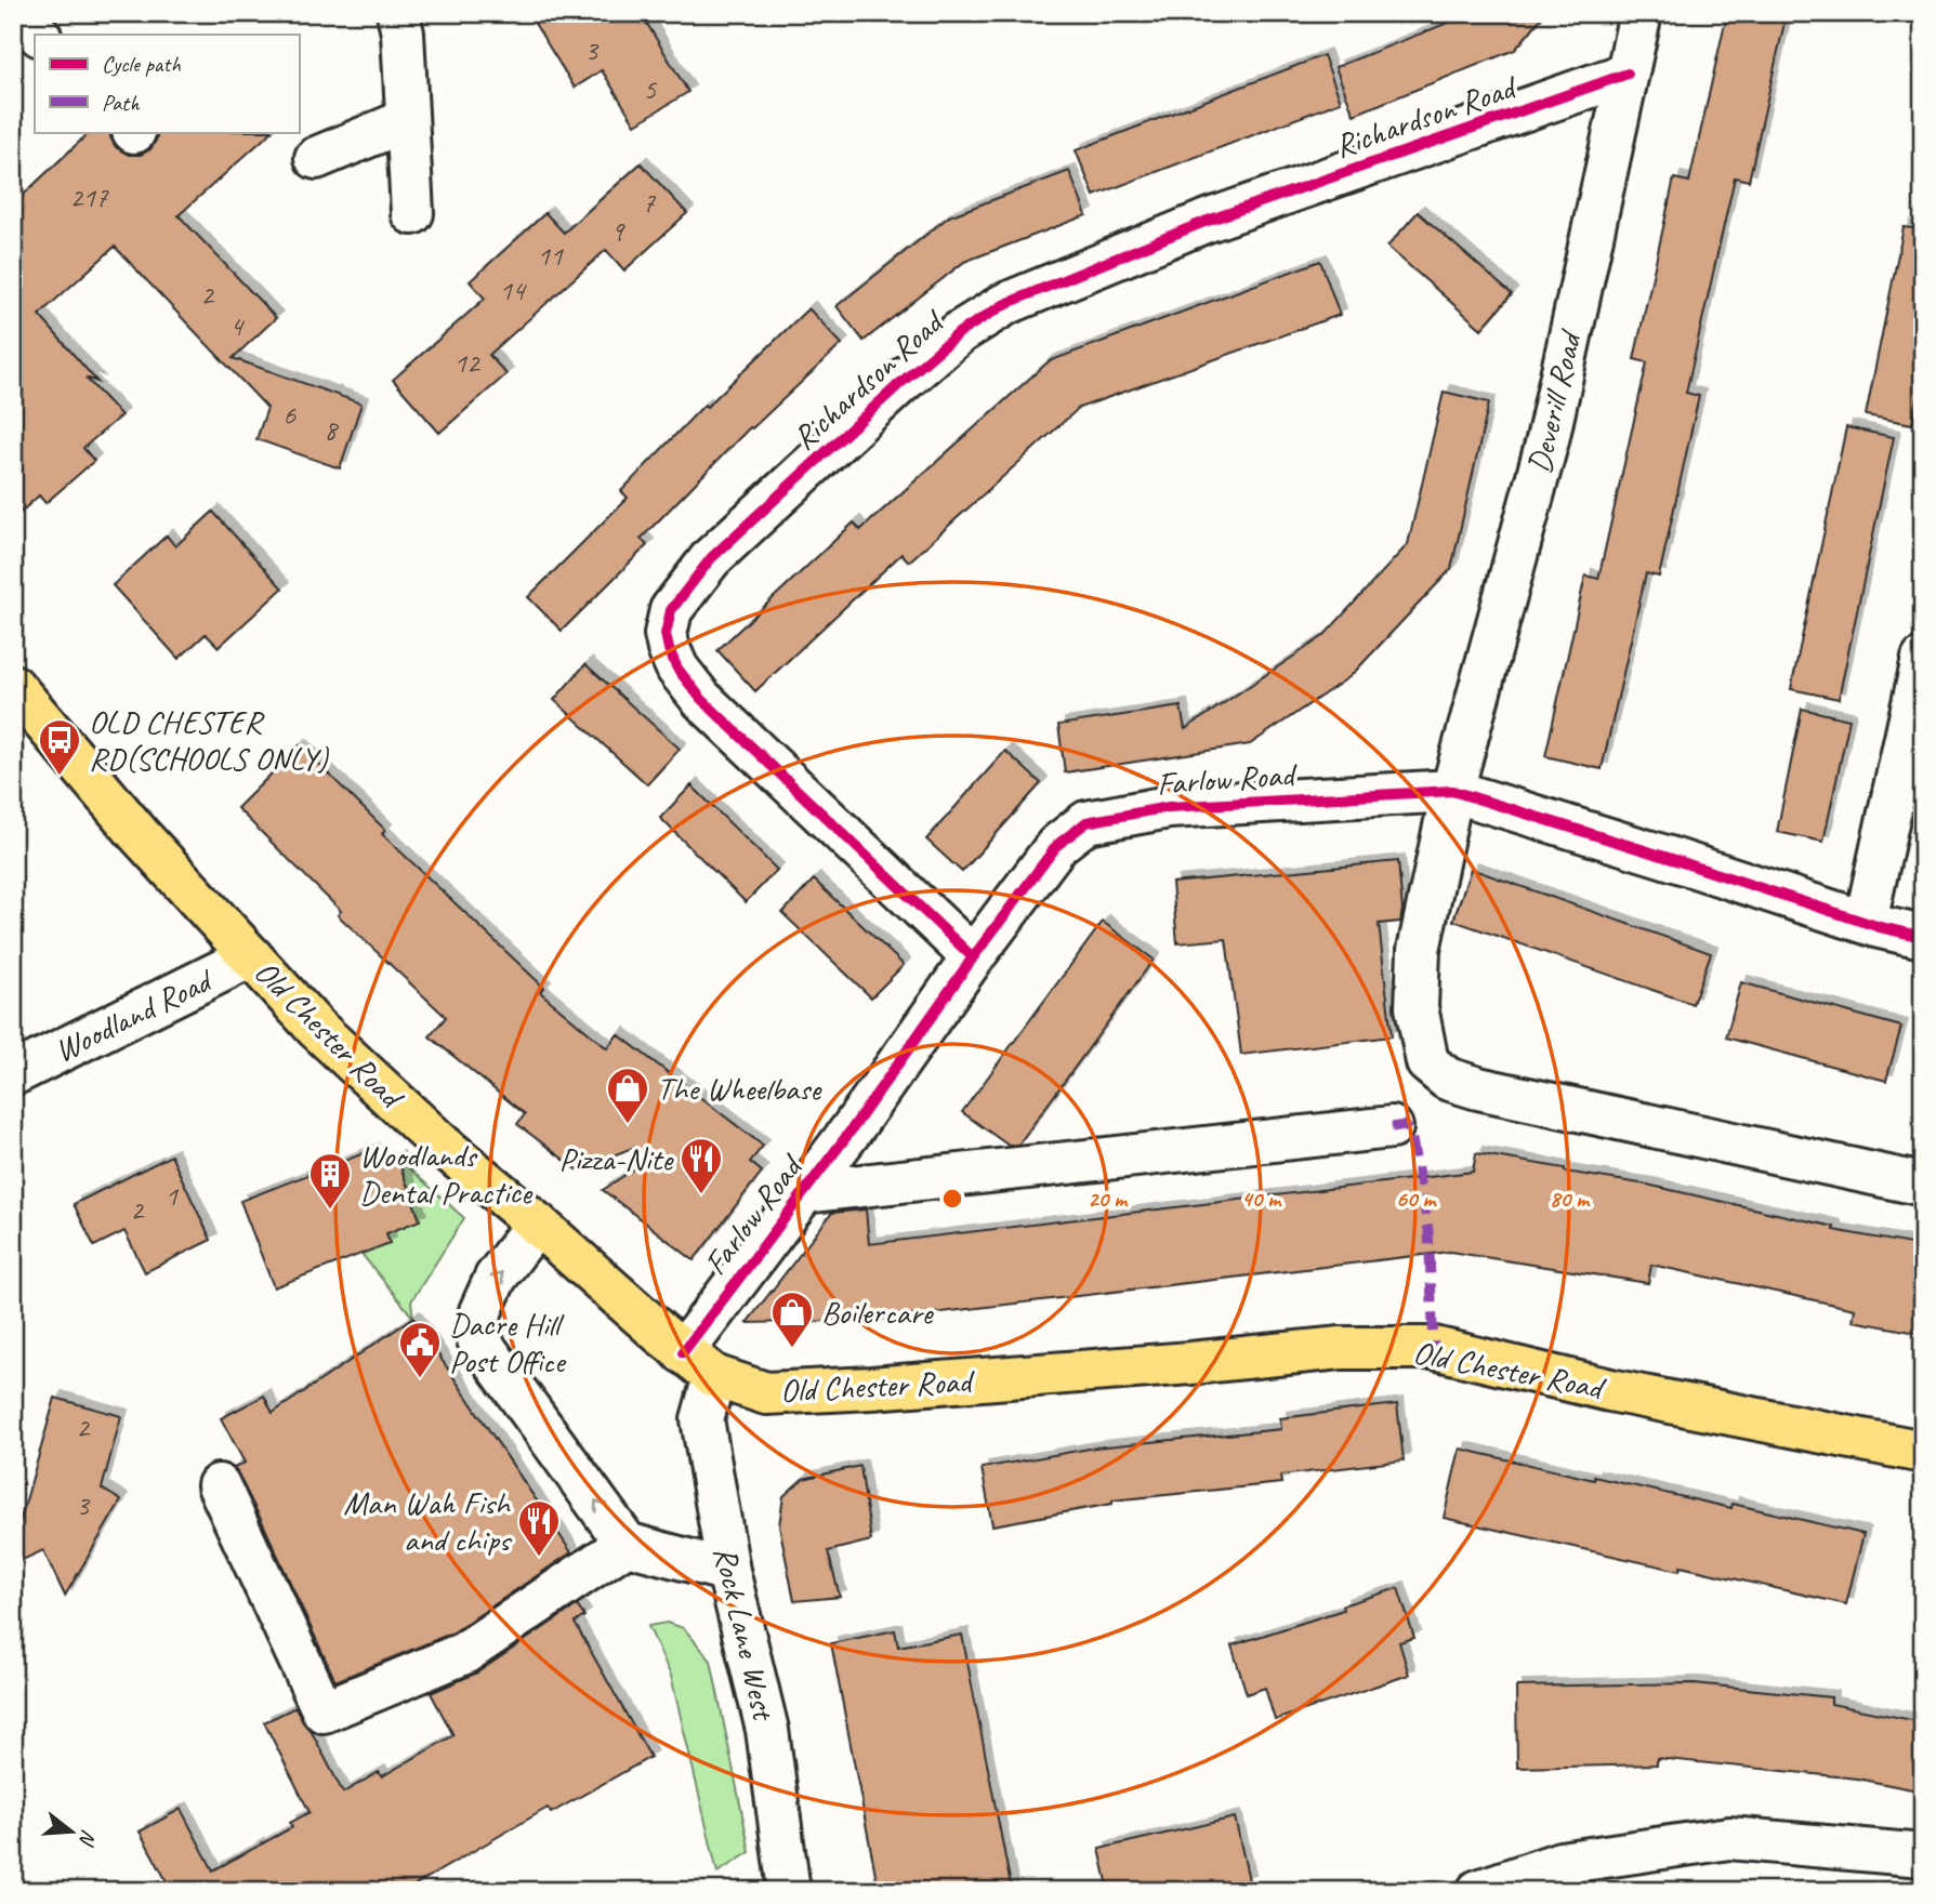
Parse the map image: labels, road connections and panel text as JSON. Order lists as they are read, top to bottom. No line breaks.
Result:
{"streets":{"main road":["Old Chester Road"],"street":["Richardson Road","Deverill Road","Farlow Road","Woodland Road","Rock Lane West"]},"crossings":[["Richardson Road","Deverill Road"],["Richardson Road","Farlow Road"],["Deverill Road","Farlow Road"],["Farlow Road","Old Chester Road"],["Farlow Road","Rock Lane West"],["Woodland Road","Old Chester Road"],["Old Chester Road","Rock Lane West"]],"places":{"bus stop":["OLD CHESTER RD(SCHOOLS ONLY)"],"shop":["The Wheelbase","Boilercare"],"restaurant":["Pizza-Nite","Man Wah Fish and chips"],"building":["Woodlands Dental Practice"],"public building":["Dacre Hill Post Office"]},"house_numbers":["3","5","217","7","9","11","14","2","4","12","6","8","1","2","2","3"],"legend":["Cycle path","Path"],"north":"right","rings":["20 m","40 m","60 m","80 m"]}
